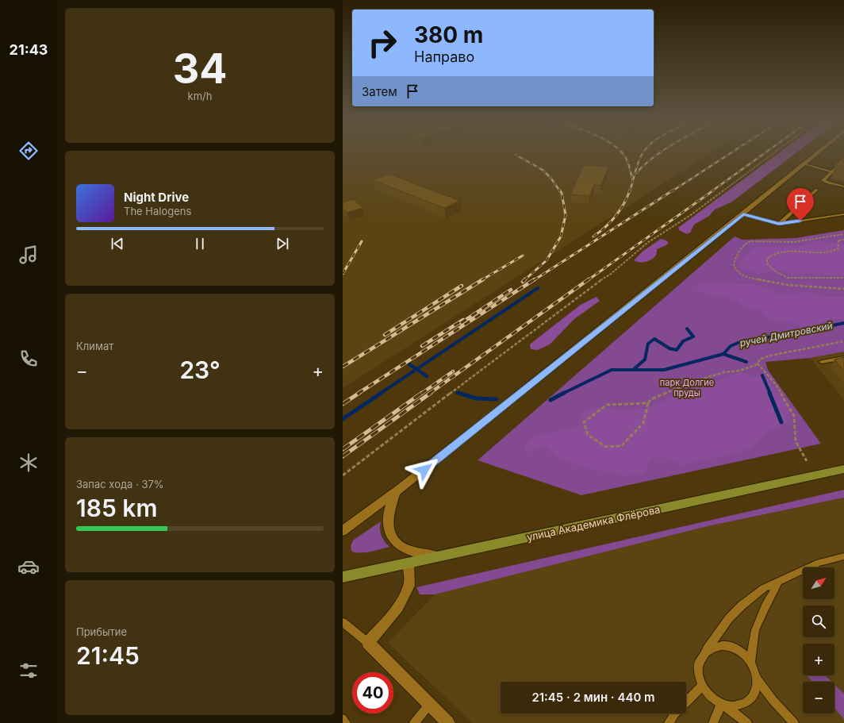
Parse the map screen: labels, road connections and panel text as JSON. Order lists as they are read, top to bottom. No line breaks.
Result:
{"streets":{"main road":["улица Академика Флёрова"]},"water":["ручей Дмитровский"],"parks":["парк Долгие пруды"],"north":"top right","page":{"tabs":"21:43","tile":[["34","km/h"],"Климат",["Запас хода · 37%","185 km"],["Прибытие","21:45"]],"turn":["380 m","Направо"],"then":"Затем","song":["Night Drive","The Halogens"],"heat":["−","23°","+"],"map_buttons":["+","−"],"limit":"40","trip":"21:45 · 2 мин · 440 m"}}
